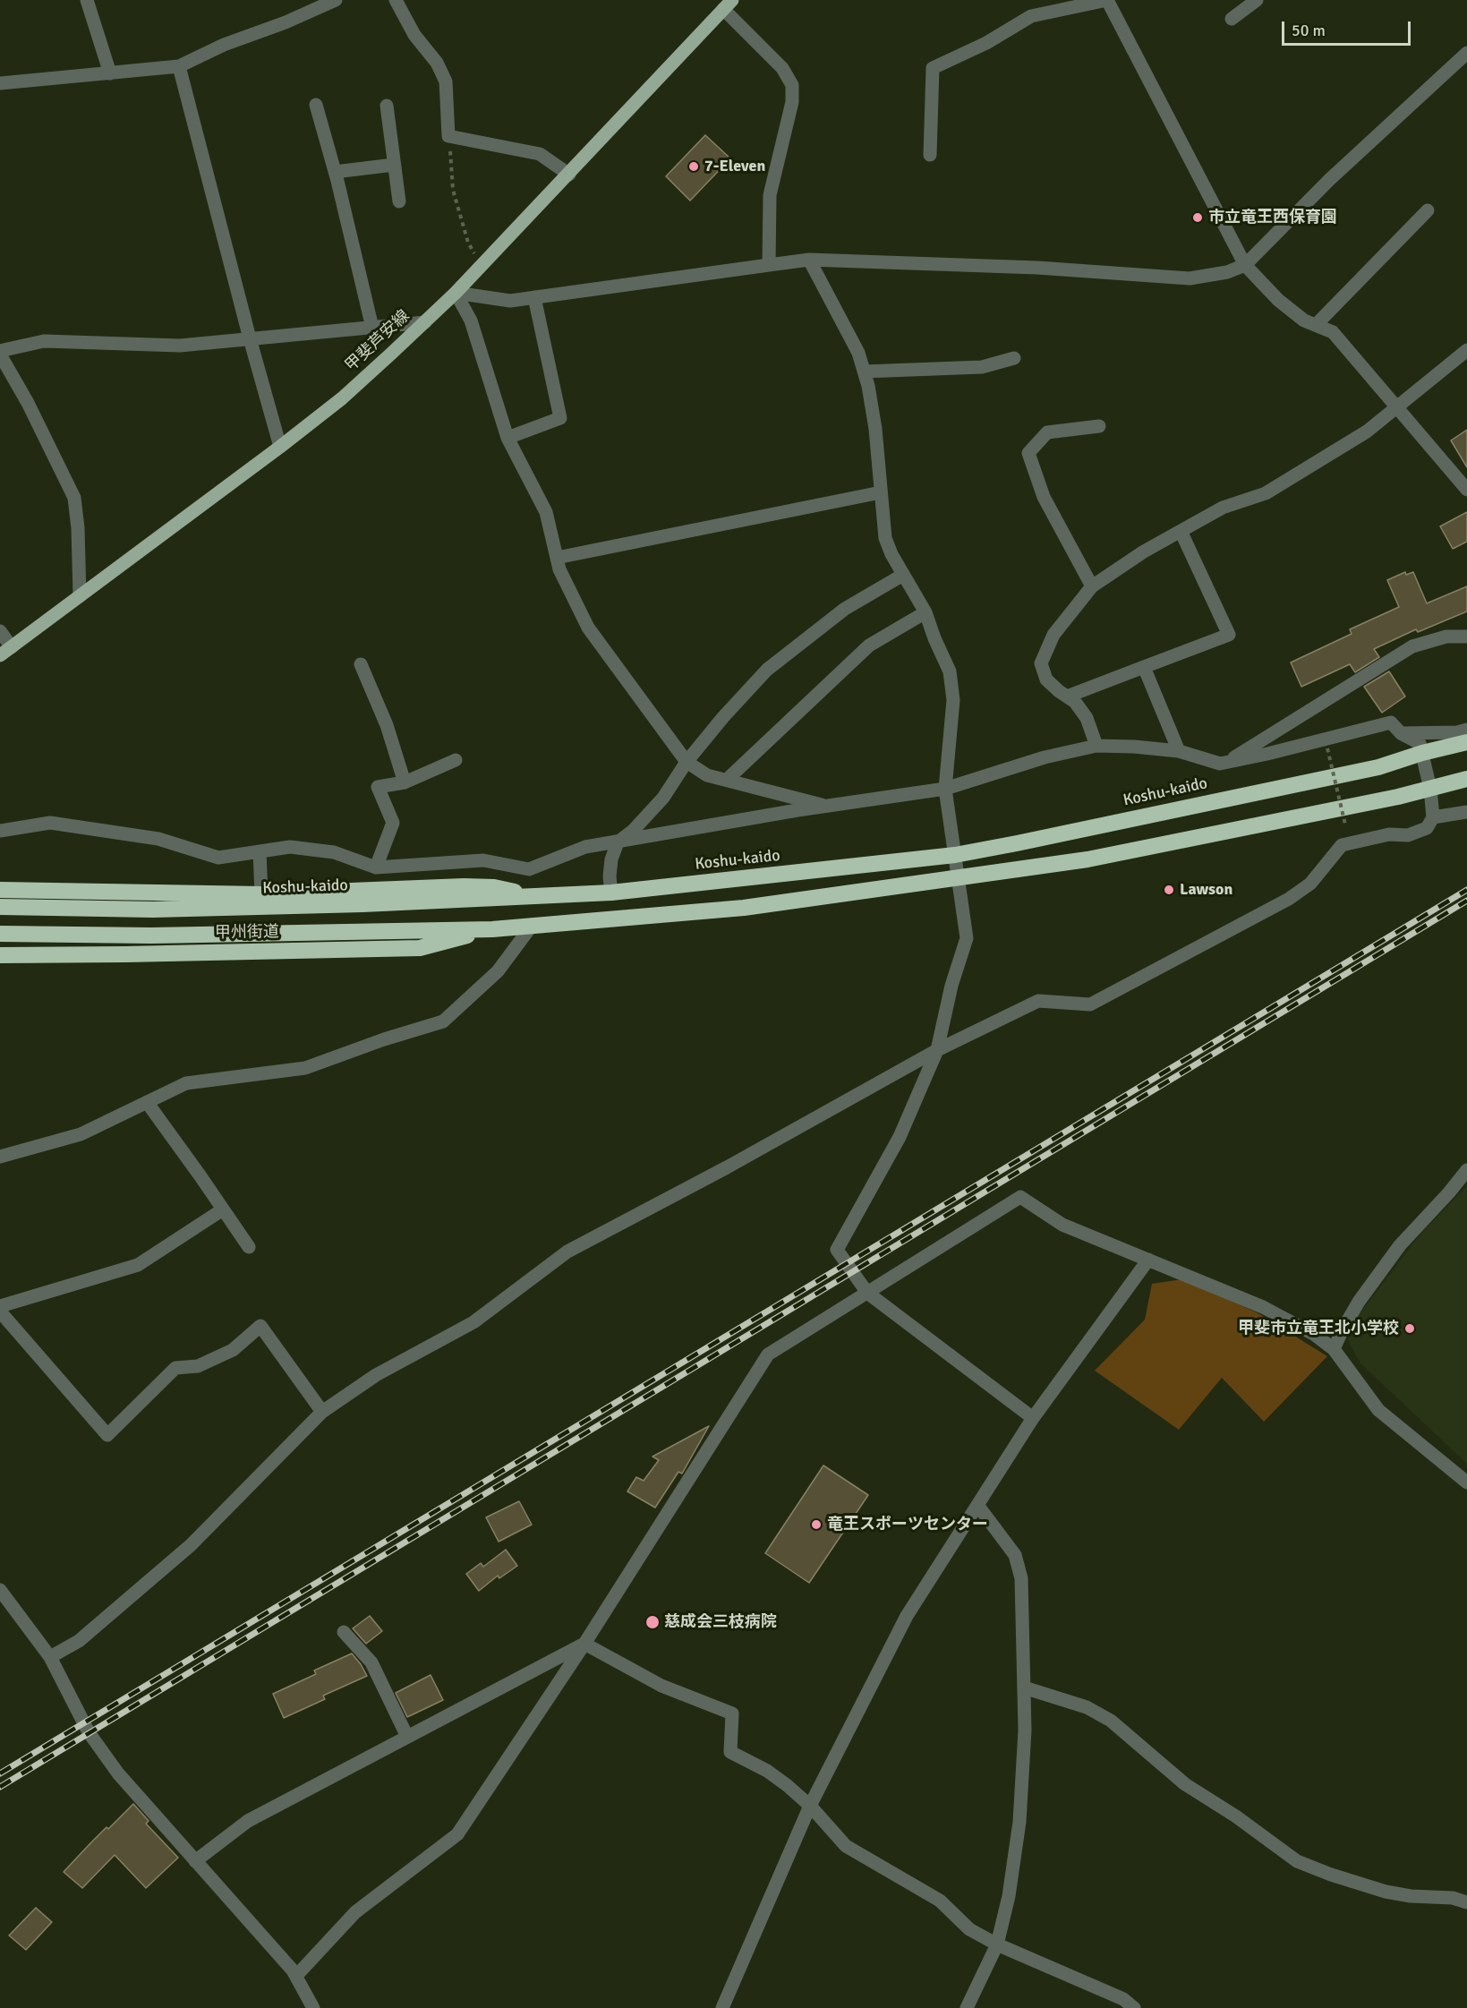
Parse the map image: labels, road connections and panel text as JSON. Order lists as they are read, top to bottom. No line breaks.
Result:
{"streets":{"highway":["Koshu-kaido","甲州街道"],"main road":["甲斐芦安線"]},"places":["7-Eleven","市立竜王西保育園","Lawson","甲斐市立竜王北小学校","竜王スポーツセンター","慈成会三枝病院"],"scale_bar":"50 m"}
